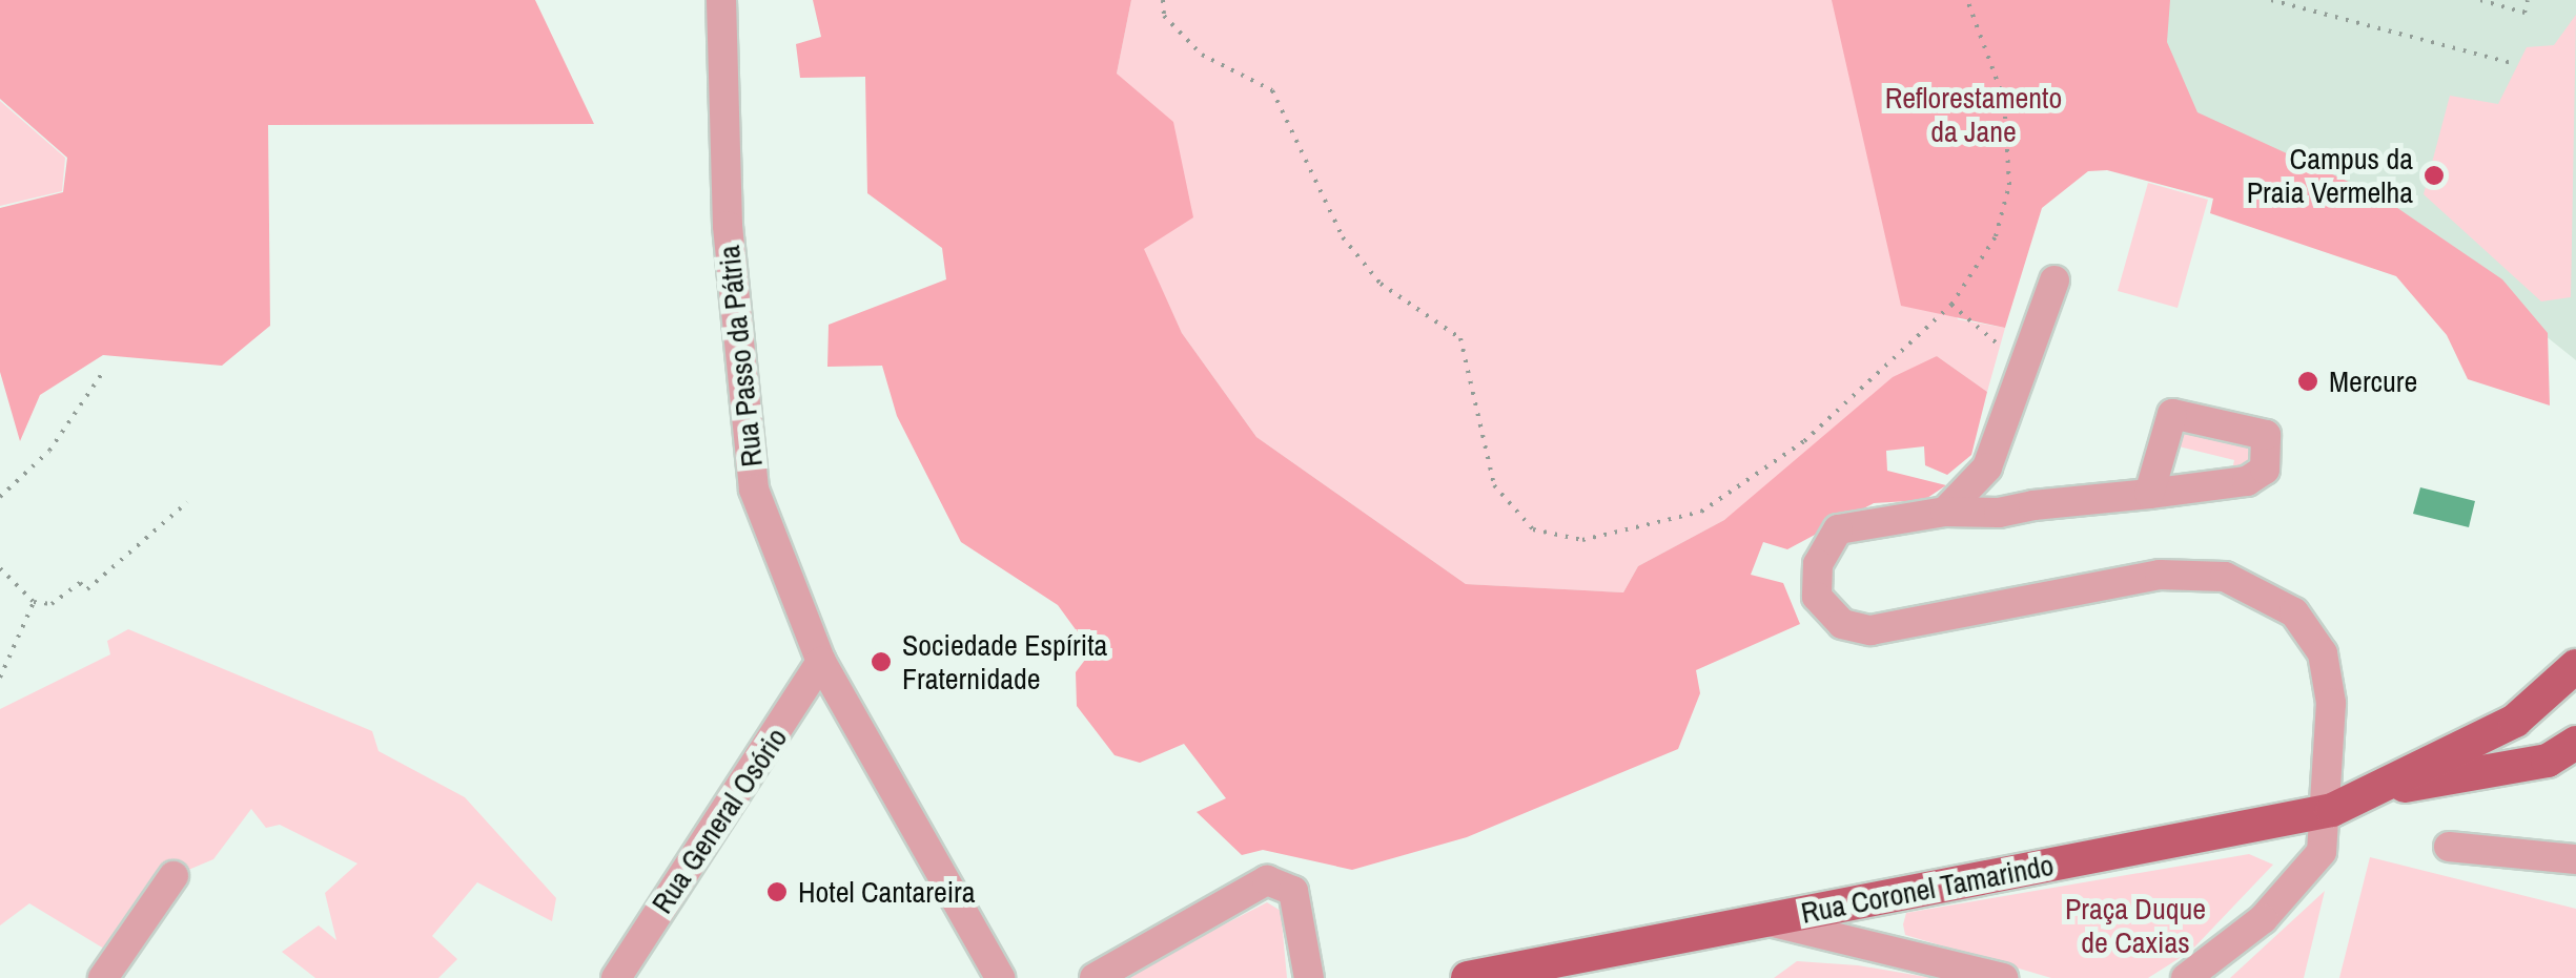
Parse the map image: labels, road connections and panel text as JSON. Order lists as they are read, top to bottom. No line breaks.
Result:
{"streets":{"main road":["Rua Coronel Tamarindo"],"street":["Rua Passo da Pátria","Rua General Osório"]},"crossings":[["Rua Passo da Pátria","Rua General Osório"]],"parks":["Reflorestamento da Jane","Praça Duque de Caxias"],"places":["Campus da Praia Vermelha","Mercure","Sociedade Espírita Fraternidade","Hotel Cantareira"]}
